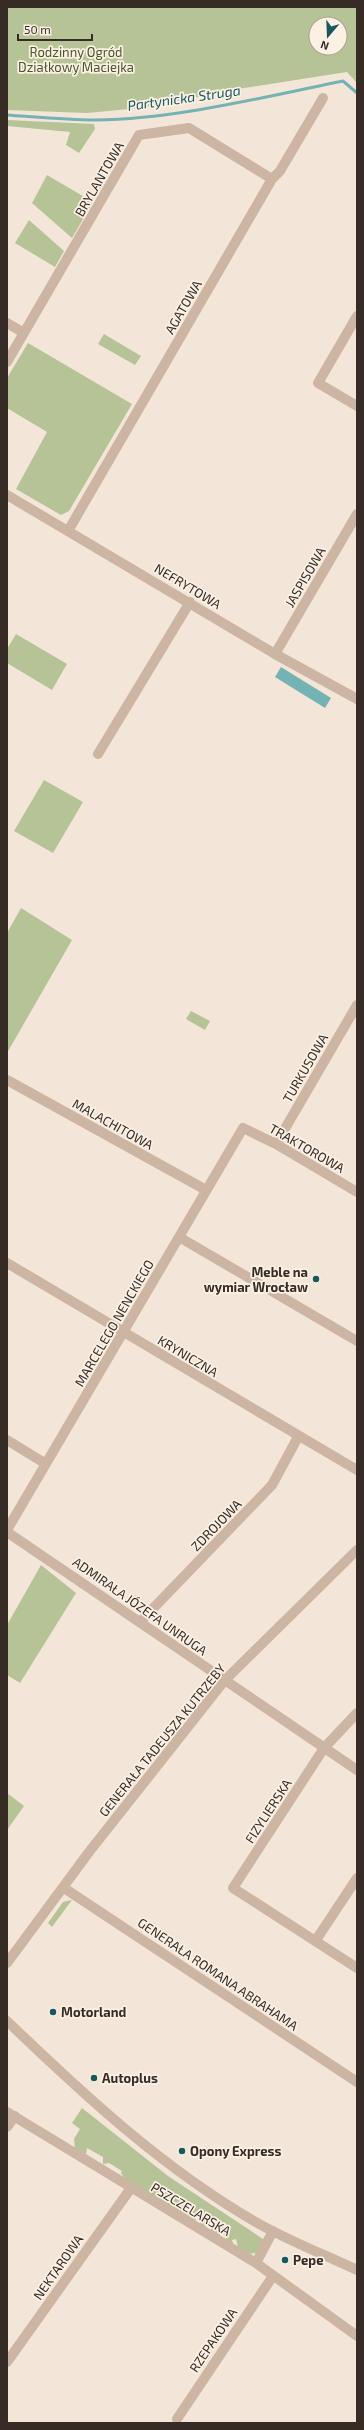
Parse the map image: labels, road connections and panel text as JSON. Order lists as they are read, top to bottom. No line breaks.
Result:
{"streets":{"street":["BRYLANTOWA","AGATOWA","JASPISOWA","NEFRYTOWA","TURKUSOWA","MALACHITOWA","TRAKTOROWA","MARCELEGO NENCKIEGO","KRYNICZNA","ZDROJOWA","ADMIRAŁA JÓZEFA UNRUGA","GENERAŁA TADEUSZA KUTRZEBY","FIZYLIERSKA","GENERAŁA ROMANA ABRAHAMA","PSZCZELARSKA","NEKTAROWA","RZEPAKOWA"]},"crossings":[["BRYLANTOWA","AGATOWA"],["AGATOWA","NEFRYTOWA"],["JASPISOWA","NEFRYTOWA"],["TURKUSOWA","TRAKTOROWA"],["MALACHITOWA","MARCELEGO NENCKIEGO"],["TRAKTOROWA","MARCELEGO NENCKIEGO"],["MARCELEGO NENCKIEGO","KRYNICZNA"],["MARCELEGO NENCKIEGO","ADMIRAŁA JÓZEFA UNRUGA"],["KRYNICZNA","ZDROJOWA"],["ZDROJOWA","ADMIRAŁA JÓZEFA UNRUGA"],["ADMIRAŁA JÓZEFA UNRUGA","GENERAŁA TADEUSZA KUTRZEBY"],["ADMIRAŁA JÓZEFA UNRUGA","FIZYLIERSKA"],["GENERAŁA TADEUSZA KUTRZEBY","GENERAŁA ROMANA ABRAHAMA"],["PSZCZELARSKA","NEKTAROWA"],["PSZCZELARSKA","RZEPAKOWA"]],"water":["Partynicka Struga"],"parks":["Rodzinny Ogród Działkowy Maciejka"],"places":["Meble na wymiar Wrocław","Motorland","Autoplus","Opony Express","Pepe"],"scale_bar":"50 m","north":"bottom"}
